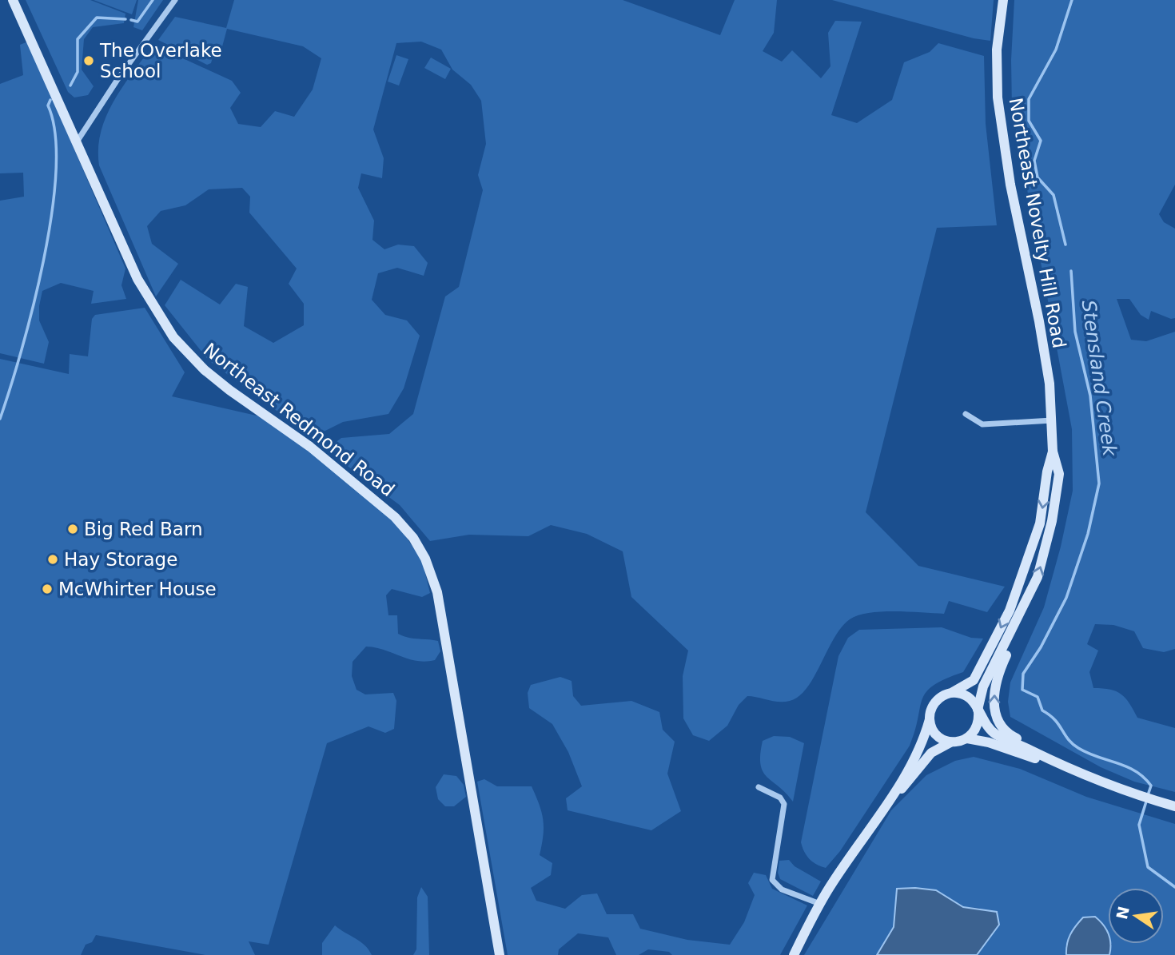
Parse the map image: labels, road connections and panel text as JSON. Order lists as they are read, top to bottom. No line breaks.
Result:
{"streets":{"street":["Northeast Novelty Hill Road","Northeast Redmond Road"]},"water":["Stensland Creek"],"places":["The Overlake School","Big Red Barn","Hay Storage","McWhirter House"],"north":"left"}
